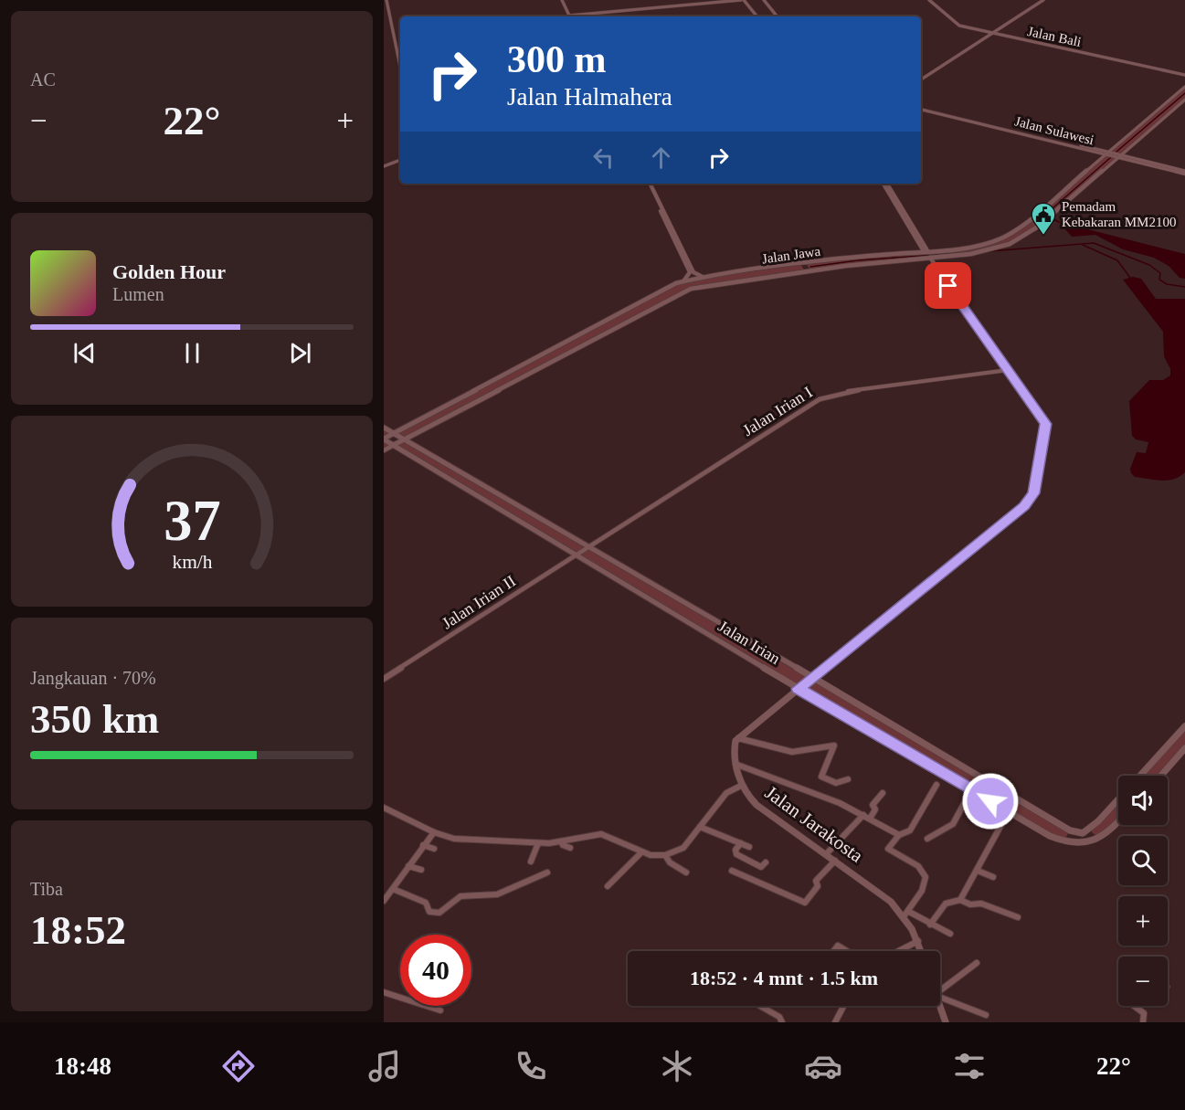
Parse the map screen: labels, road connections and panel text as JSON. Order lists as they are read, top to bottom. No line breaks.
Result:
{"streets":{"street":["Jalan Bali","Jalan Sulawesi","Jalan Jawa","Jalan Irian I","Jalan Irian II","Jalan Irian","Jalan Jarakosta"]},"crossings":[["Jalan Sulawesi","Jalan Jawa"],["Jalan Jawa","Jalan Irian"],["Jalan Irian I","Jalan Irian II"],["Jalan Irian I","Jalan Irian"],["Jalan Irian II","Jalan Irian"]],"places":{"public building":["Pemadam Kebakaran MM2100"]},"page":{"tile":["AC",["Jangkauan · 70%","350 km"],["Tiba","18:52"]],"turn":["300 m","Jalan Halmahera"],"heat":["−","22°","+"],"song":["Golden Hour","Lumen"],"map_buttons":["+","−"],"limit":"40","trip":"18:52 · 4 mnt · 1.5 km","tabs":["18:48","22°"],"gauge":["37","km/h"]}}
